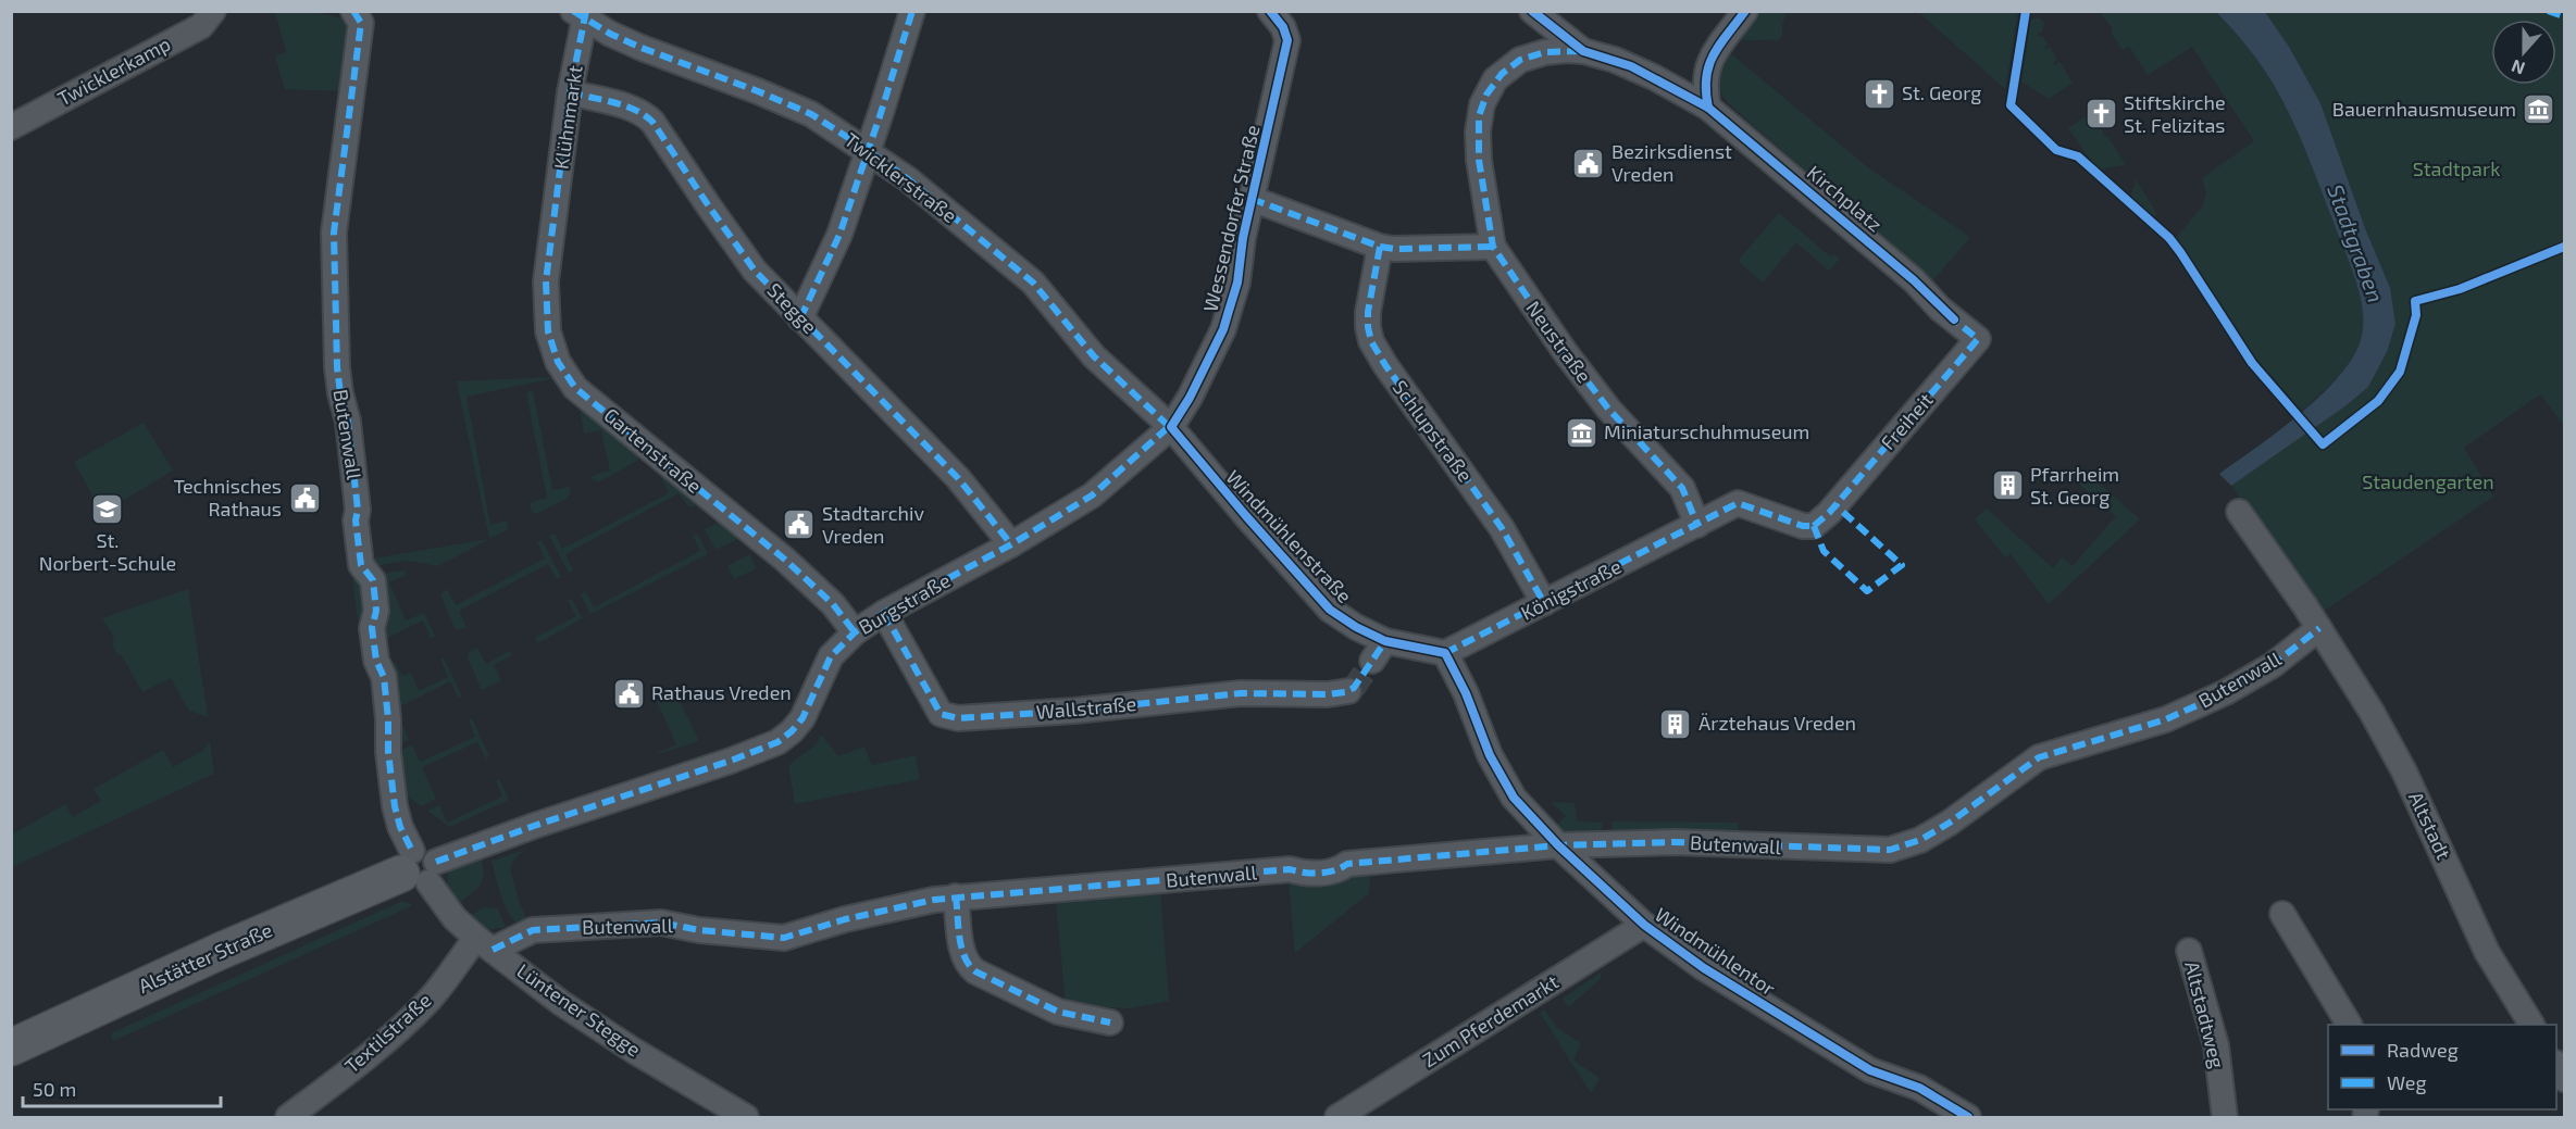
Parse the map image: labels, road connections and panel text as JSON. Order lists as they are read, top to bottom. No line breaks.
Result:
{"streets":{"street":["Twicklerkamp","Klühnmarkt","Twicklerstraße","Kirchplatz","Wessendorfer Straße","Stegge","Neustraße","Freiheit","Schlupstraße","Butenwall","Gartenstraße","Windmühlenstraße","Königstraße","Burgstraße","Wallstraße","Altstadt","Windmühlentor","Alstätter Straße","Lüntener Stegge","Altstadtweg","Zum Pferdemarkt","Textilstraße"]},"crossings":[["Klühnmarkt","Twicklerstraße"],["Klühnmarkt","Stegge"],["Klühnmarkt","Gartenstraße"],["Twicklerstraße","Wessendorfer Straße"],["Twicklerstraße","Windmühlenstraße"],["Twicklerstraße","Burgstraße"],["Kirchplatz","Neustraße"],["Kirchplatz","Freiheit"],["Wessendorfer Straße","Windmühlenstraße"],["Wessendorfer Straße","Burgstraße"],["Stegge","Burgstraße"],["Neustraße","Königstraße"],["Freiheit","Königstraße"],["Schlupstraße","Königstraße"],["Butenwall","Burgstraße"],["Butenwall","Altstadt"],["Butenwall","Windmühlentor"],["Butenwall","Alstätter Straße"],["Butenwall","Lüntener Stegge"],["Butenwall","Textilstraße"],["Gartenstraße","Burgstraße"],["Windmühlenstraße","Königstraße"],["Windmühlenstraße","Burgstraße"],["Windmühlenstraße","Windmühlentor"],["Königstraße","Windmühlentor"],["Burgstraße","Wallstraße"],["Burgstraße","Alstätter Straße"],["Burgstraße","Lüntener Stegge"],["Windmühlentor","Zum Pferdemarkt"],["Alstätter Straße","Lüntener Stegge"],["Lüntener Stegge","Textilstraße"]],"water":["Stadtgraben"],"parks":["Stadtpark","Staudengarten"],"places":{"church":["St. Georg","Stiftskirche St. Felizitas"],"museum":["Bauernhausmuseum","Miniaturschuhmuseum"],"public building":["Bezirksdienst Vreden","Technisches Rathaus","Stadtarchiv Vreden","Rathaus Vreden"],"building":["Pfarrheim St. Georg","Ärztehaus Vreden"],"school or university":["St. Norbert-Schule"]},"legend":["Radweg","Weg"],"scale_bar":"50 m","north":"bottom"}
